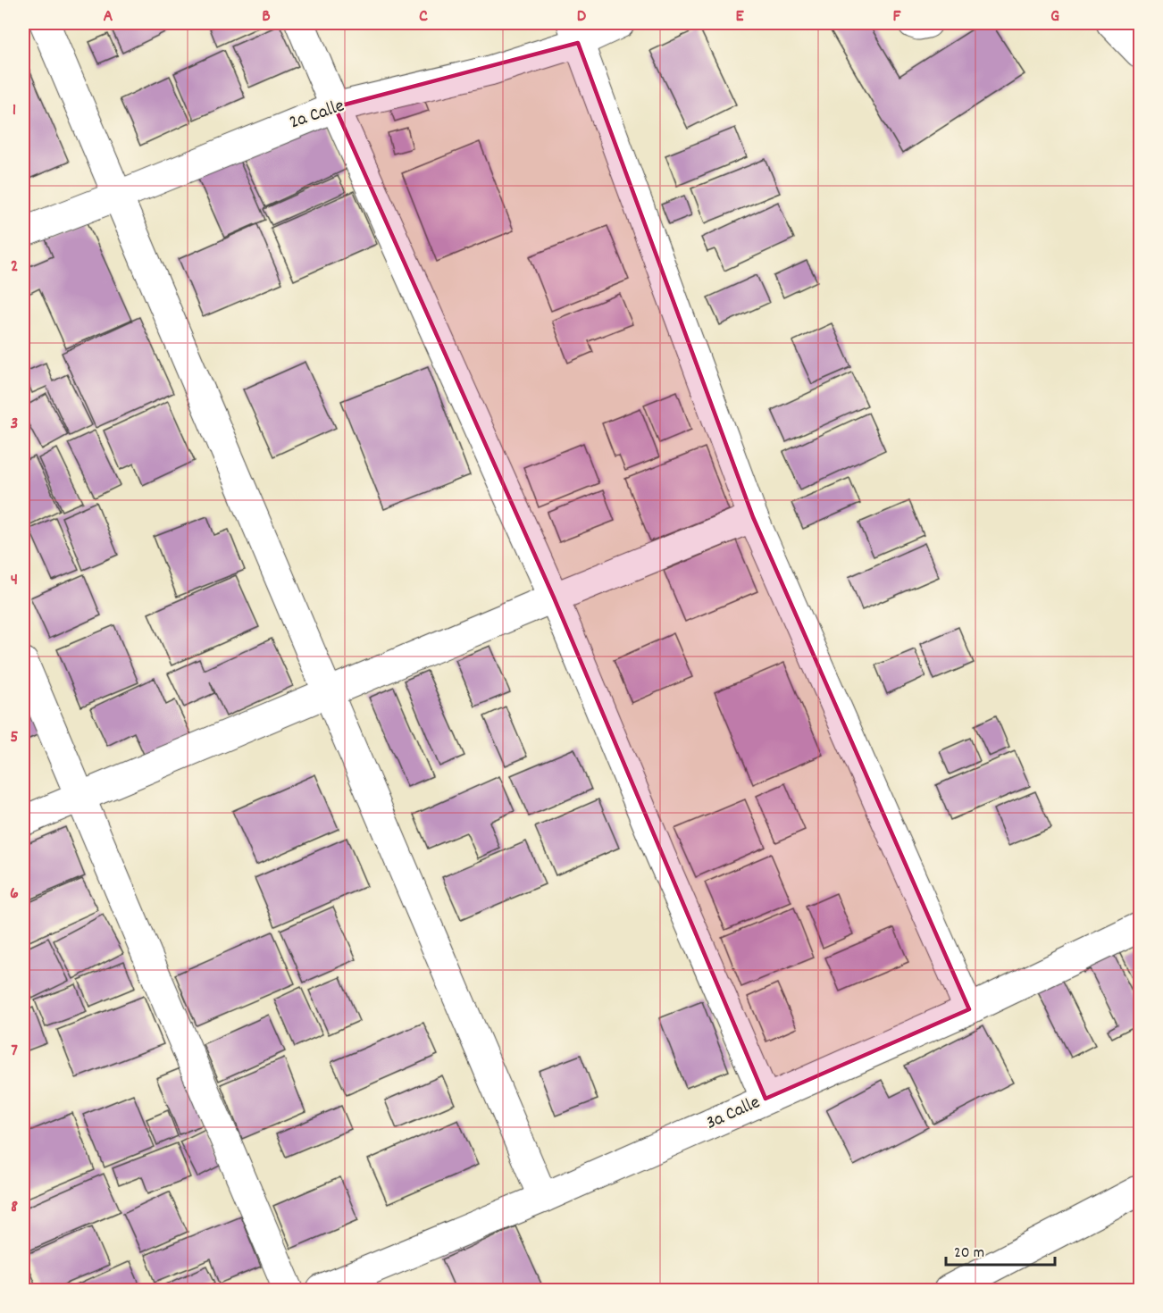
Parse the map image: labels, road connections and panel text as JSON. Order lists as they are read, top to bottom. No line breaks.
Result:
{"streets":{"main road":["2a Calle","3a Calle"]},"scale_bar":"20 m","grid":{"columns":["A","B","C","D","E","F","G"],"rows":["1","2","3","4","5","6","7","8"]}}
